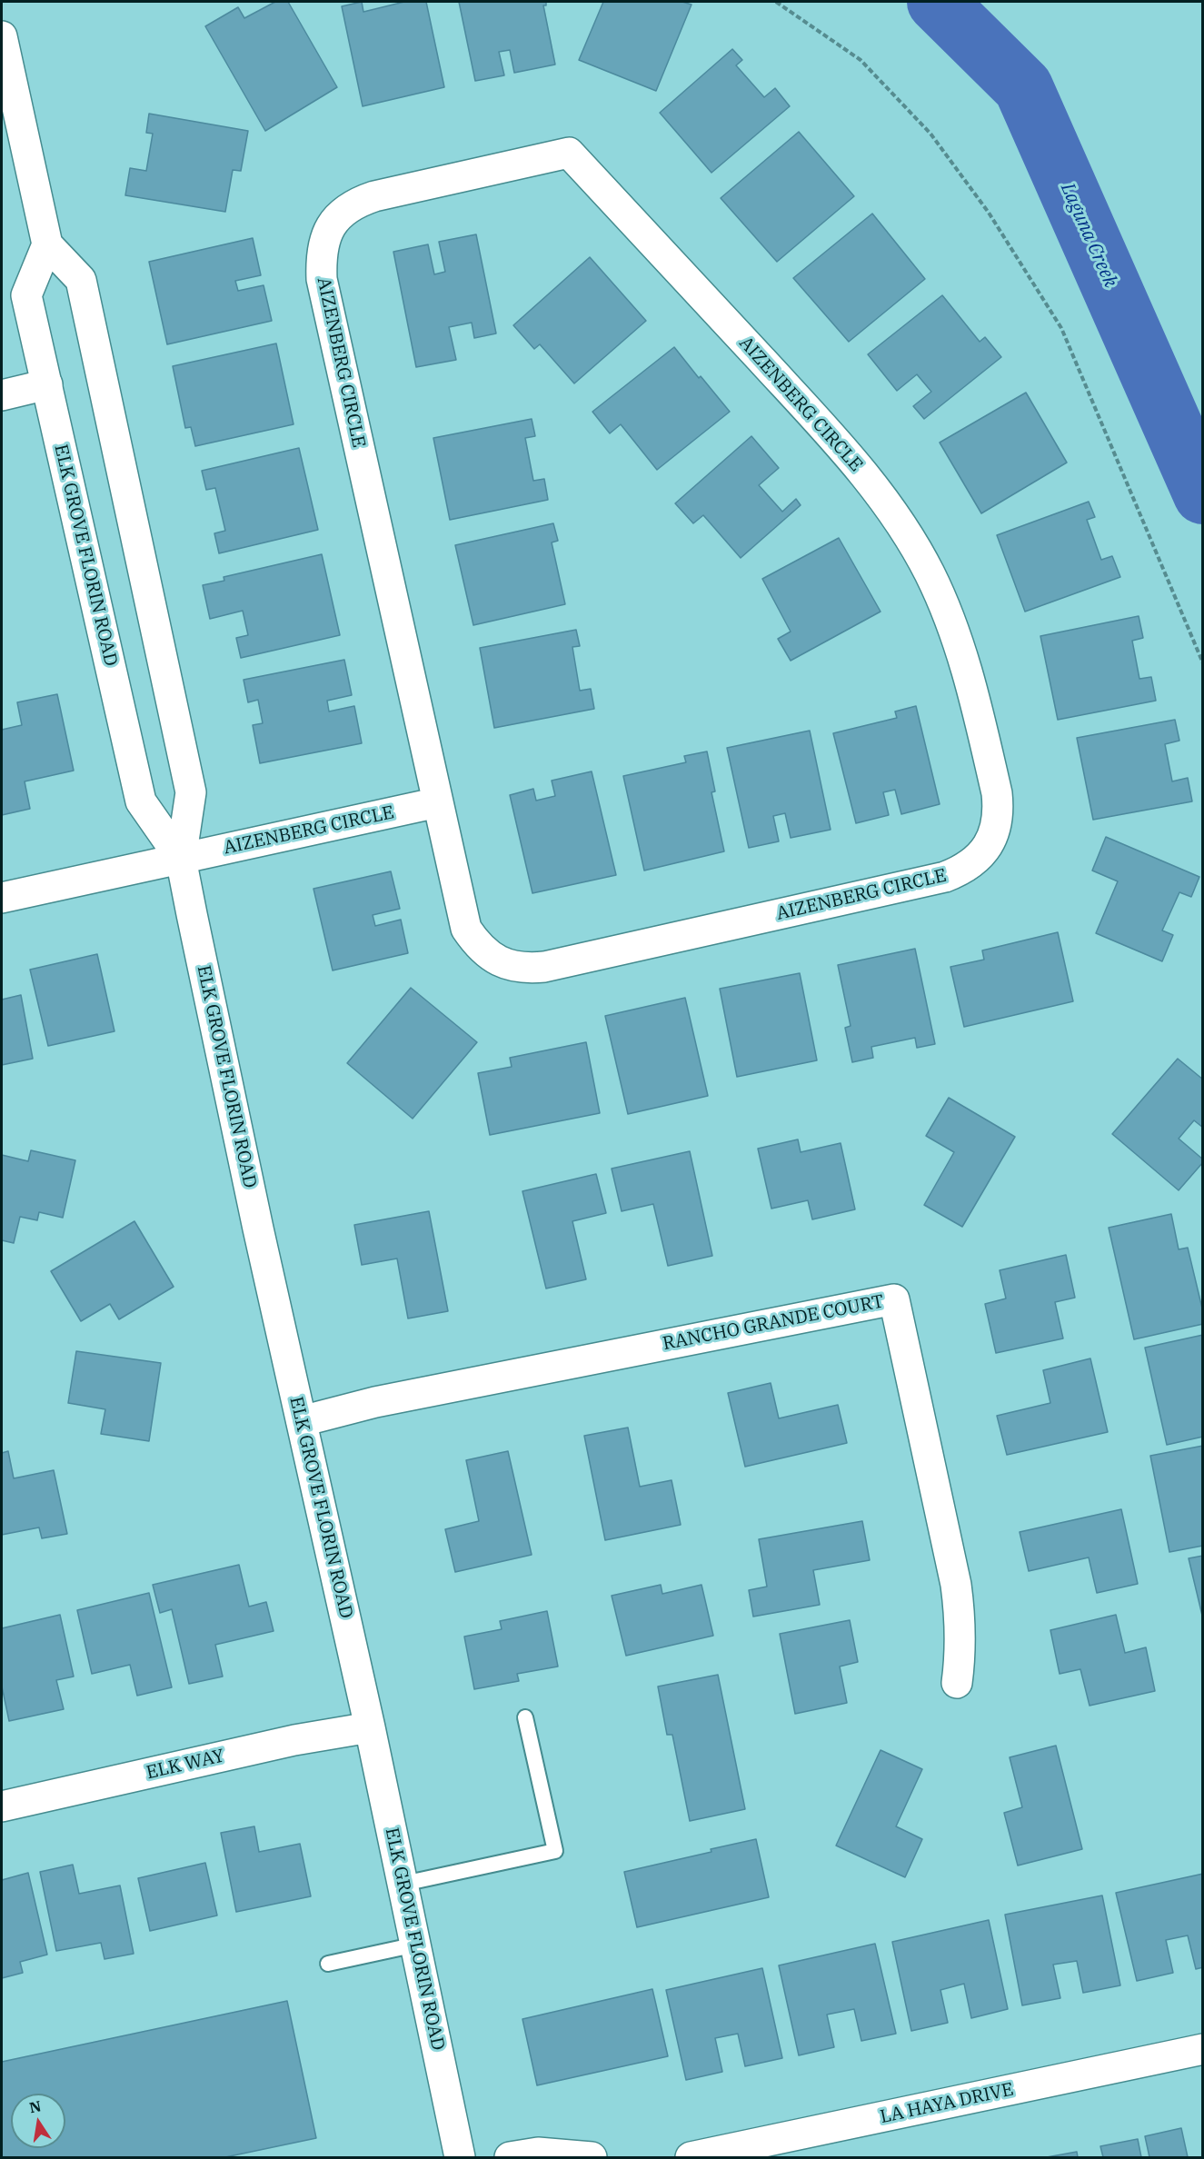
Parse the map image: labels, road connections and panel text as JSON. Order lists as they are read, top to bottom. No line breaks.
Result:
{"streets":{"street":["AIZENBERG CIRCLE","ELK GROVE FLORIN ROAD","RANCHO GRANDE COURT","ELK WAY","LA HAYA DRIVE"]},"crossings":[["AIZENBERG CIRCLE","ELK GROVE FLORIN ROAD"],["ELK GROVE FLORIN ROAD","RANCHO GRANDE COURT"],["ELK GROVE FLORIN ROAD","ELK WAY"]],"water":["Laguna Creek"],"north":"top"}
